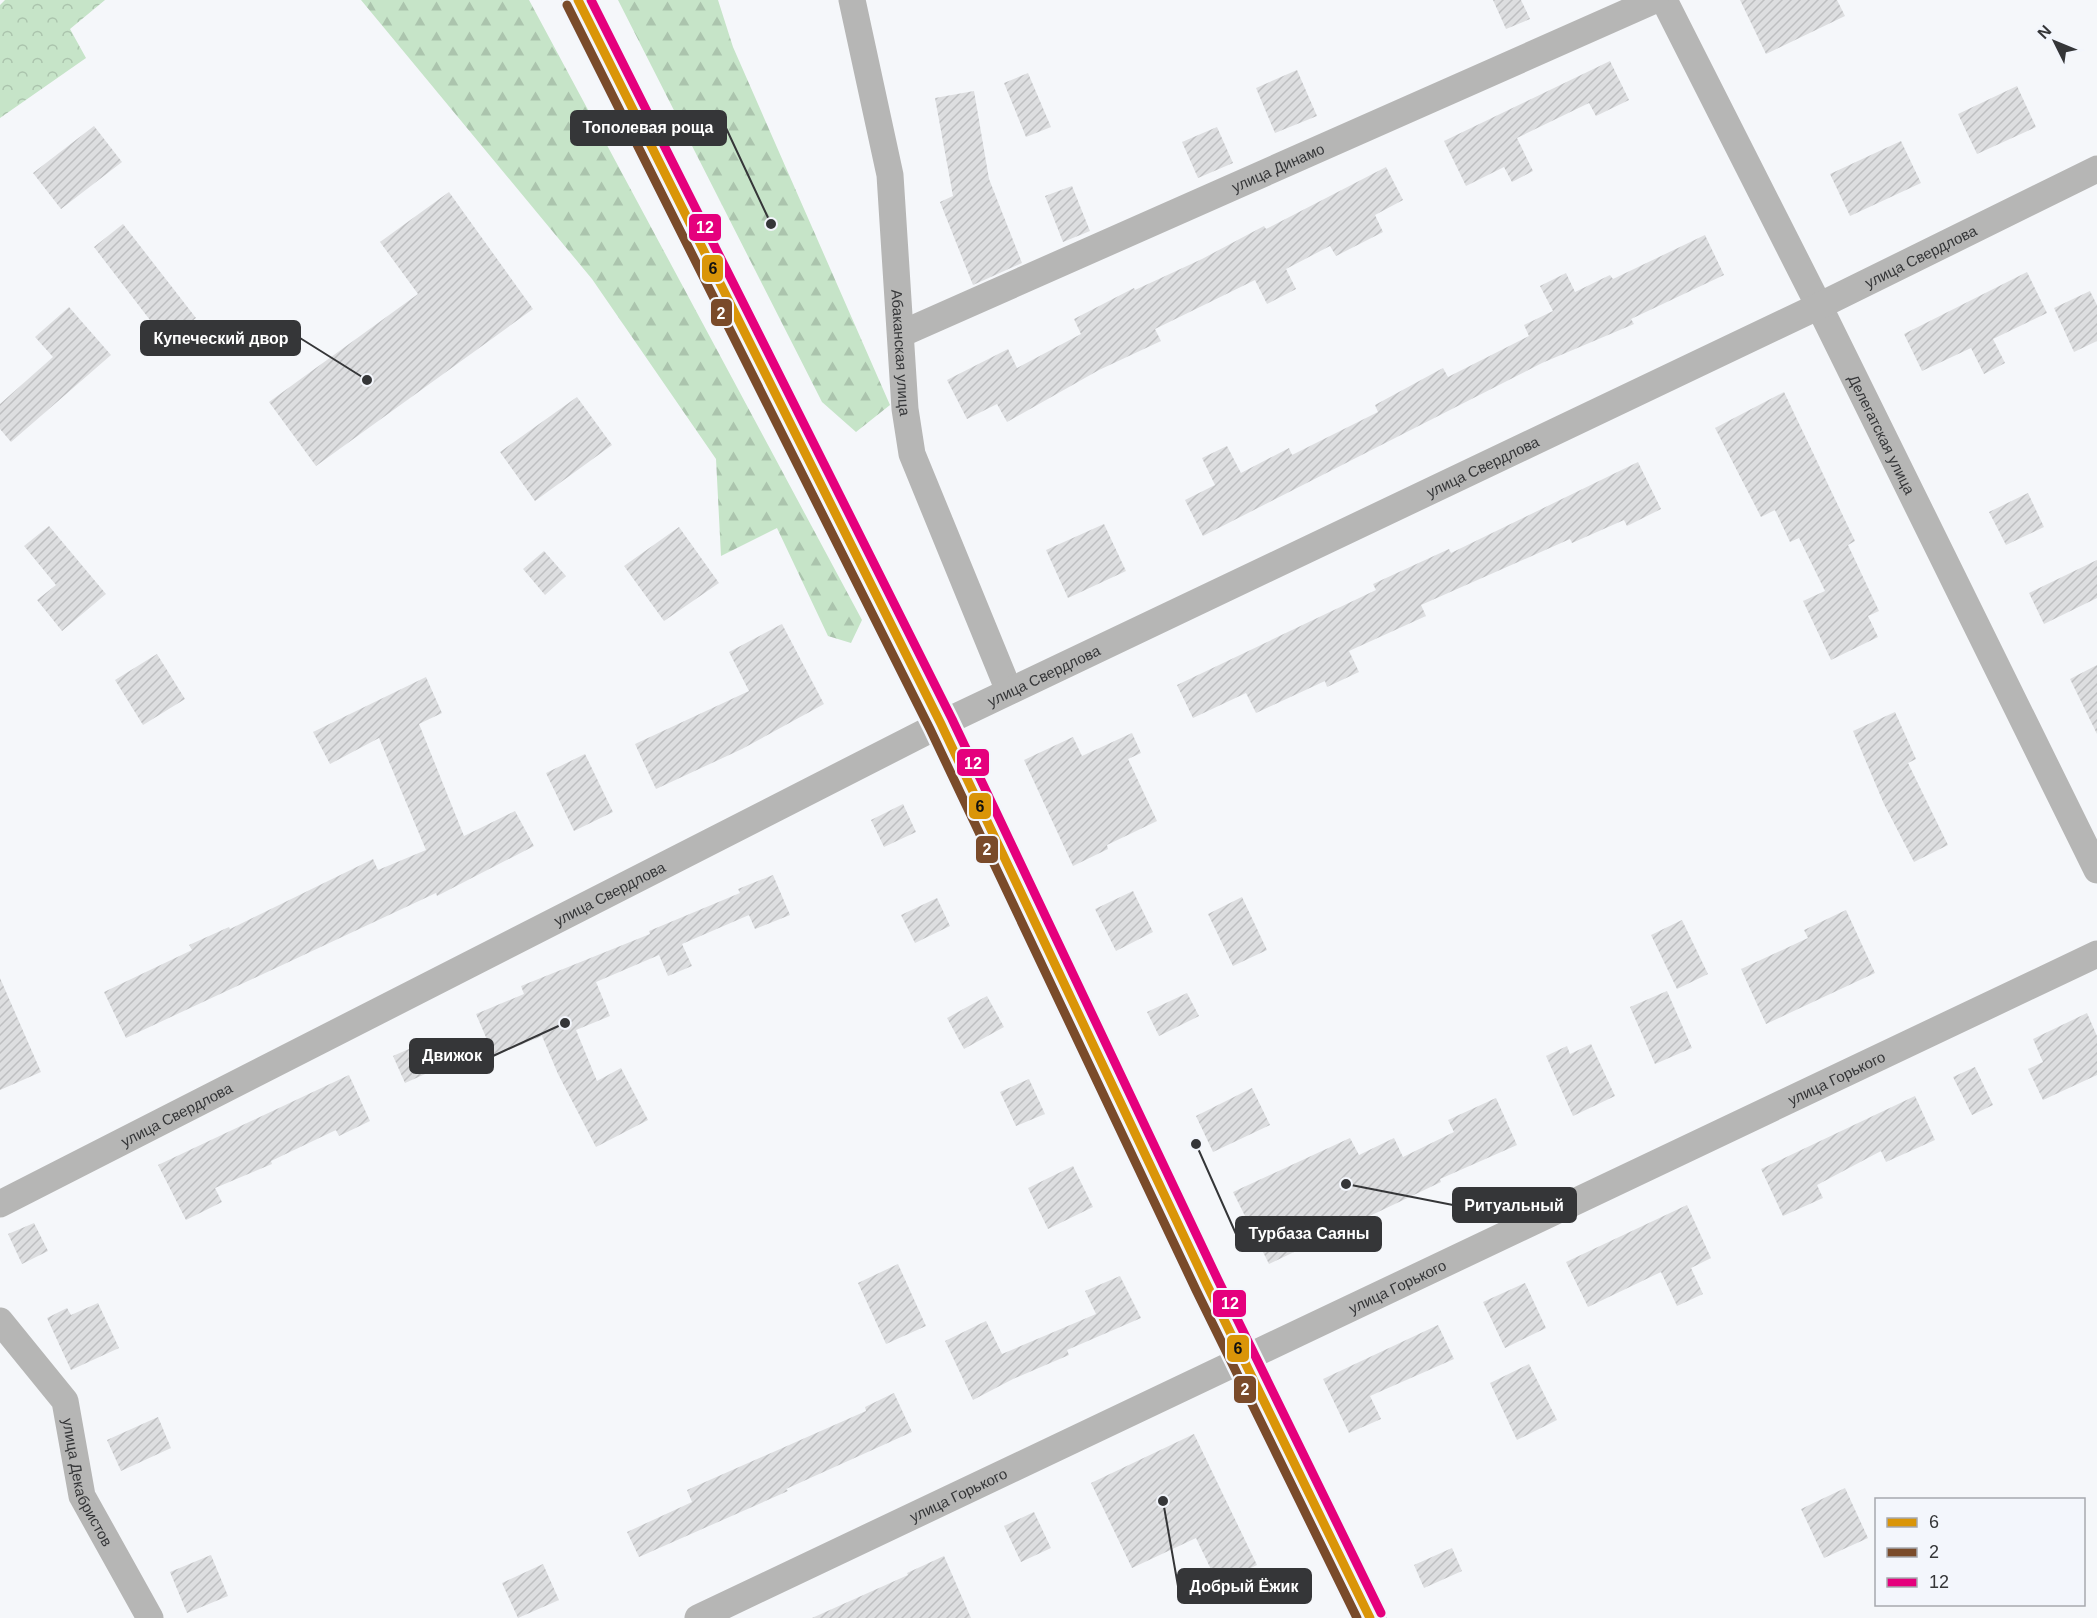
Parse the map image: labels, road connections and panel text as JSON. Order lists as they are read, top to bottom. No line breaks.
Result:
{"streets":{"street":["улица Динамо","улица Свердлова","Абаканская улица","Делегатская улица","улица Горького","улица Декабристов"]},"crossings":[["улица Динамо","Абаканская улица"],["улица Свердлова","Абаканская улица"],["улица Свердлова","Делегатская улица"]],"places":["Тополевая роща","Купеческий двор","Движок","Турбаза Саяны","Ритуальный","Добрый Ёжик"],"lines":["transit line 6","transit line 12","transit line 2"],"legend":["6","2","12"],"north":"top left"}
